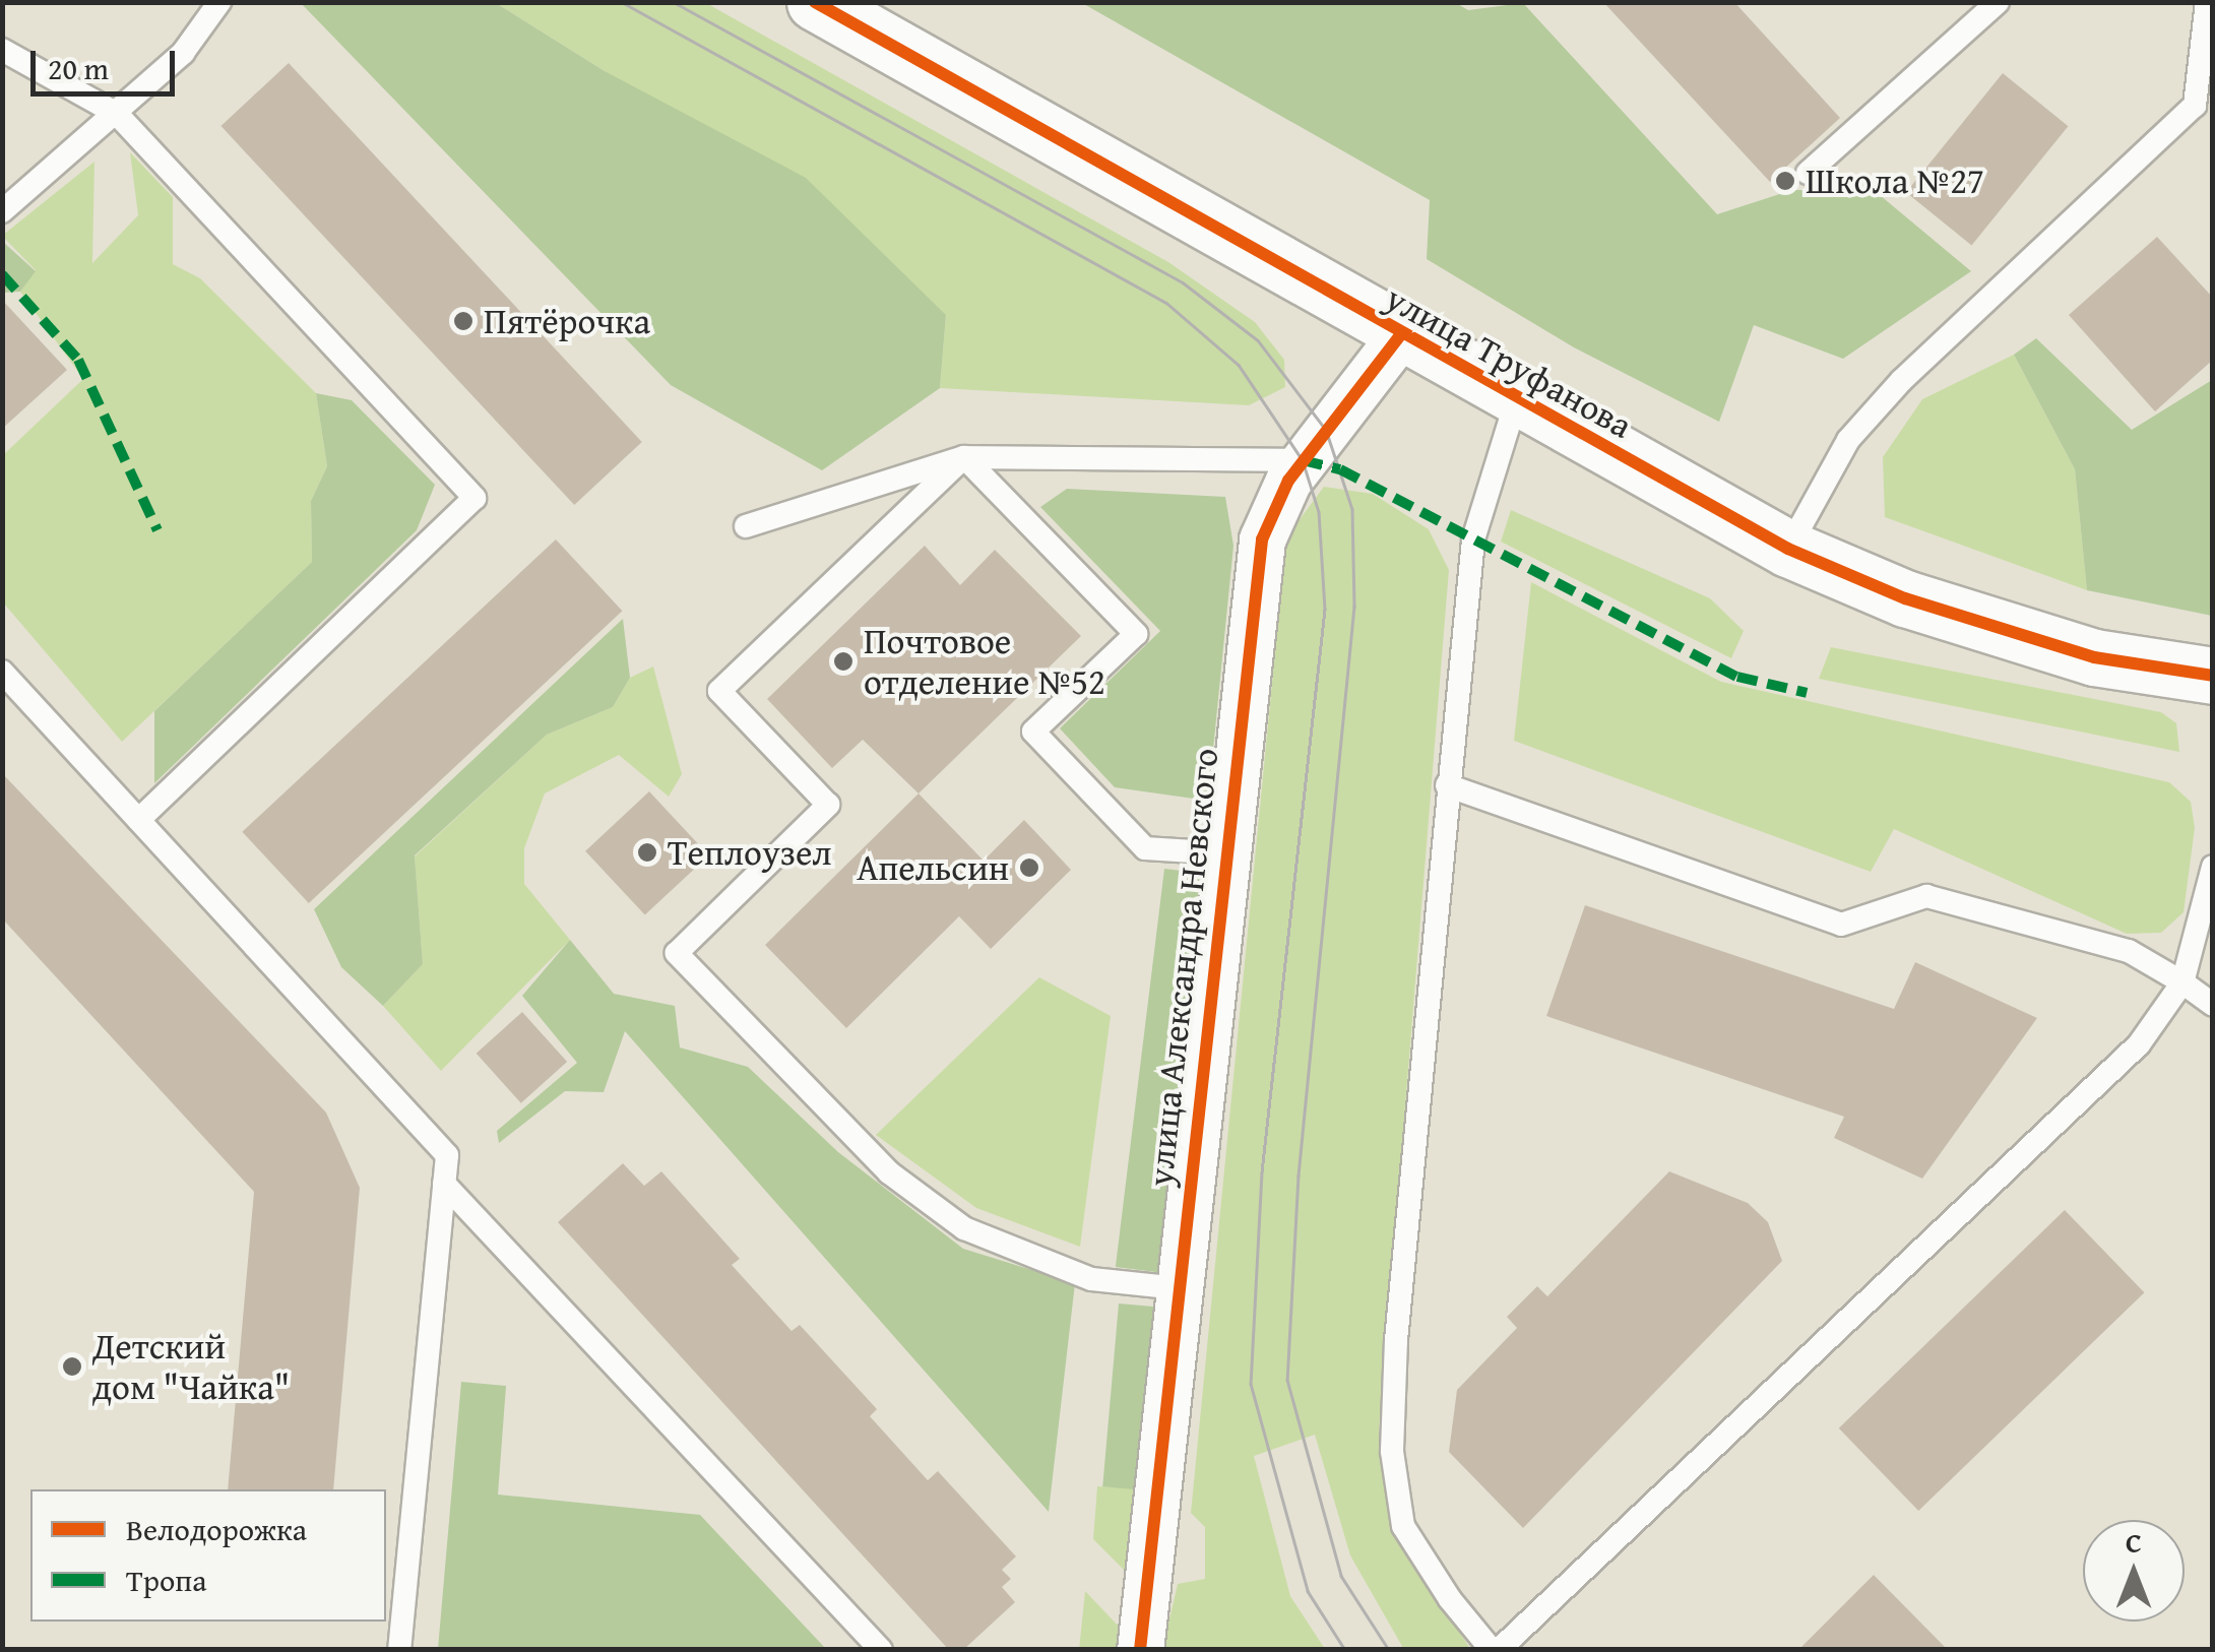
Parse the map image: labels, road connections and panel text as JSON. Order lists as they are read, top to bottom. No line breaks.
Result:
{"streets":{"street":["улица Труфанова","улица Александра Невского"]},"crossings":[["улица Труфанова","улица Александра Невского"]],"places":["Школа №27","Пятёрочка","Почтовое отделение №52","Теплоузел","Апельсин","Детский дом \"Чайка\""],"legend":["Велодорожка","Тропа"],"scale_bar":"20 m","north":"top"}
